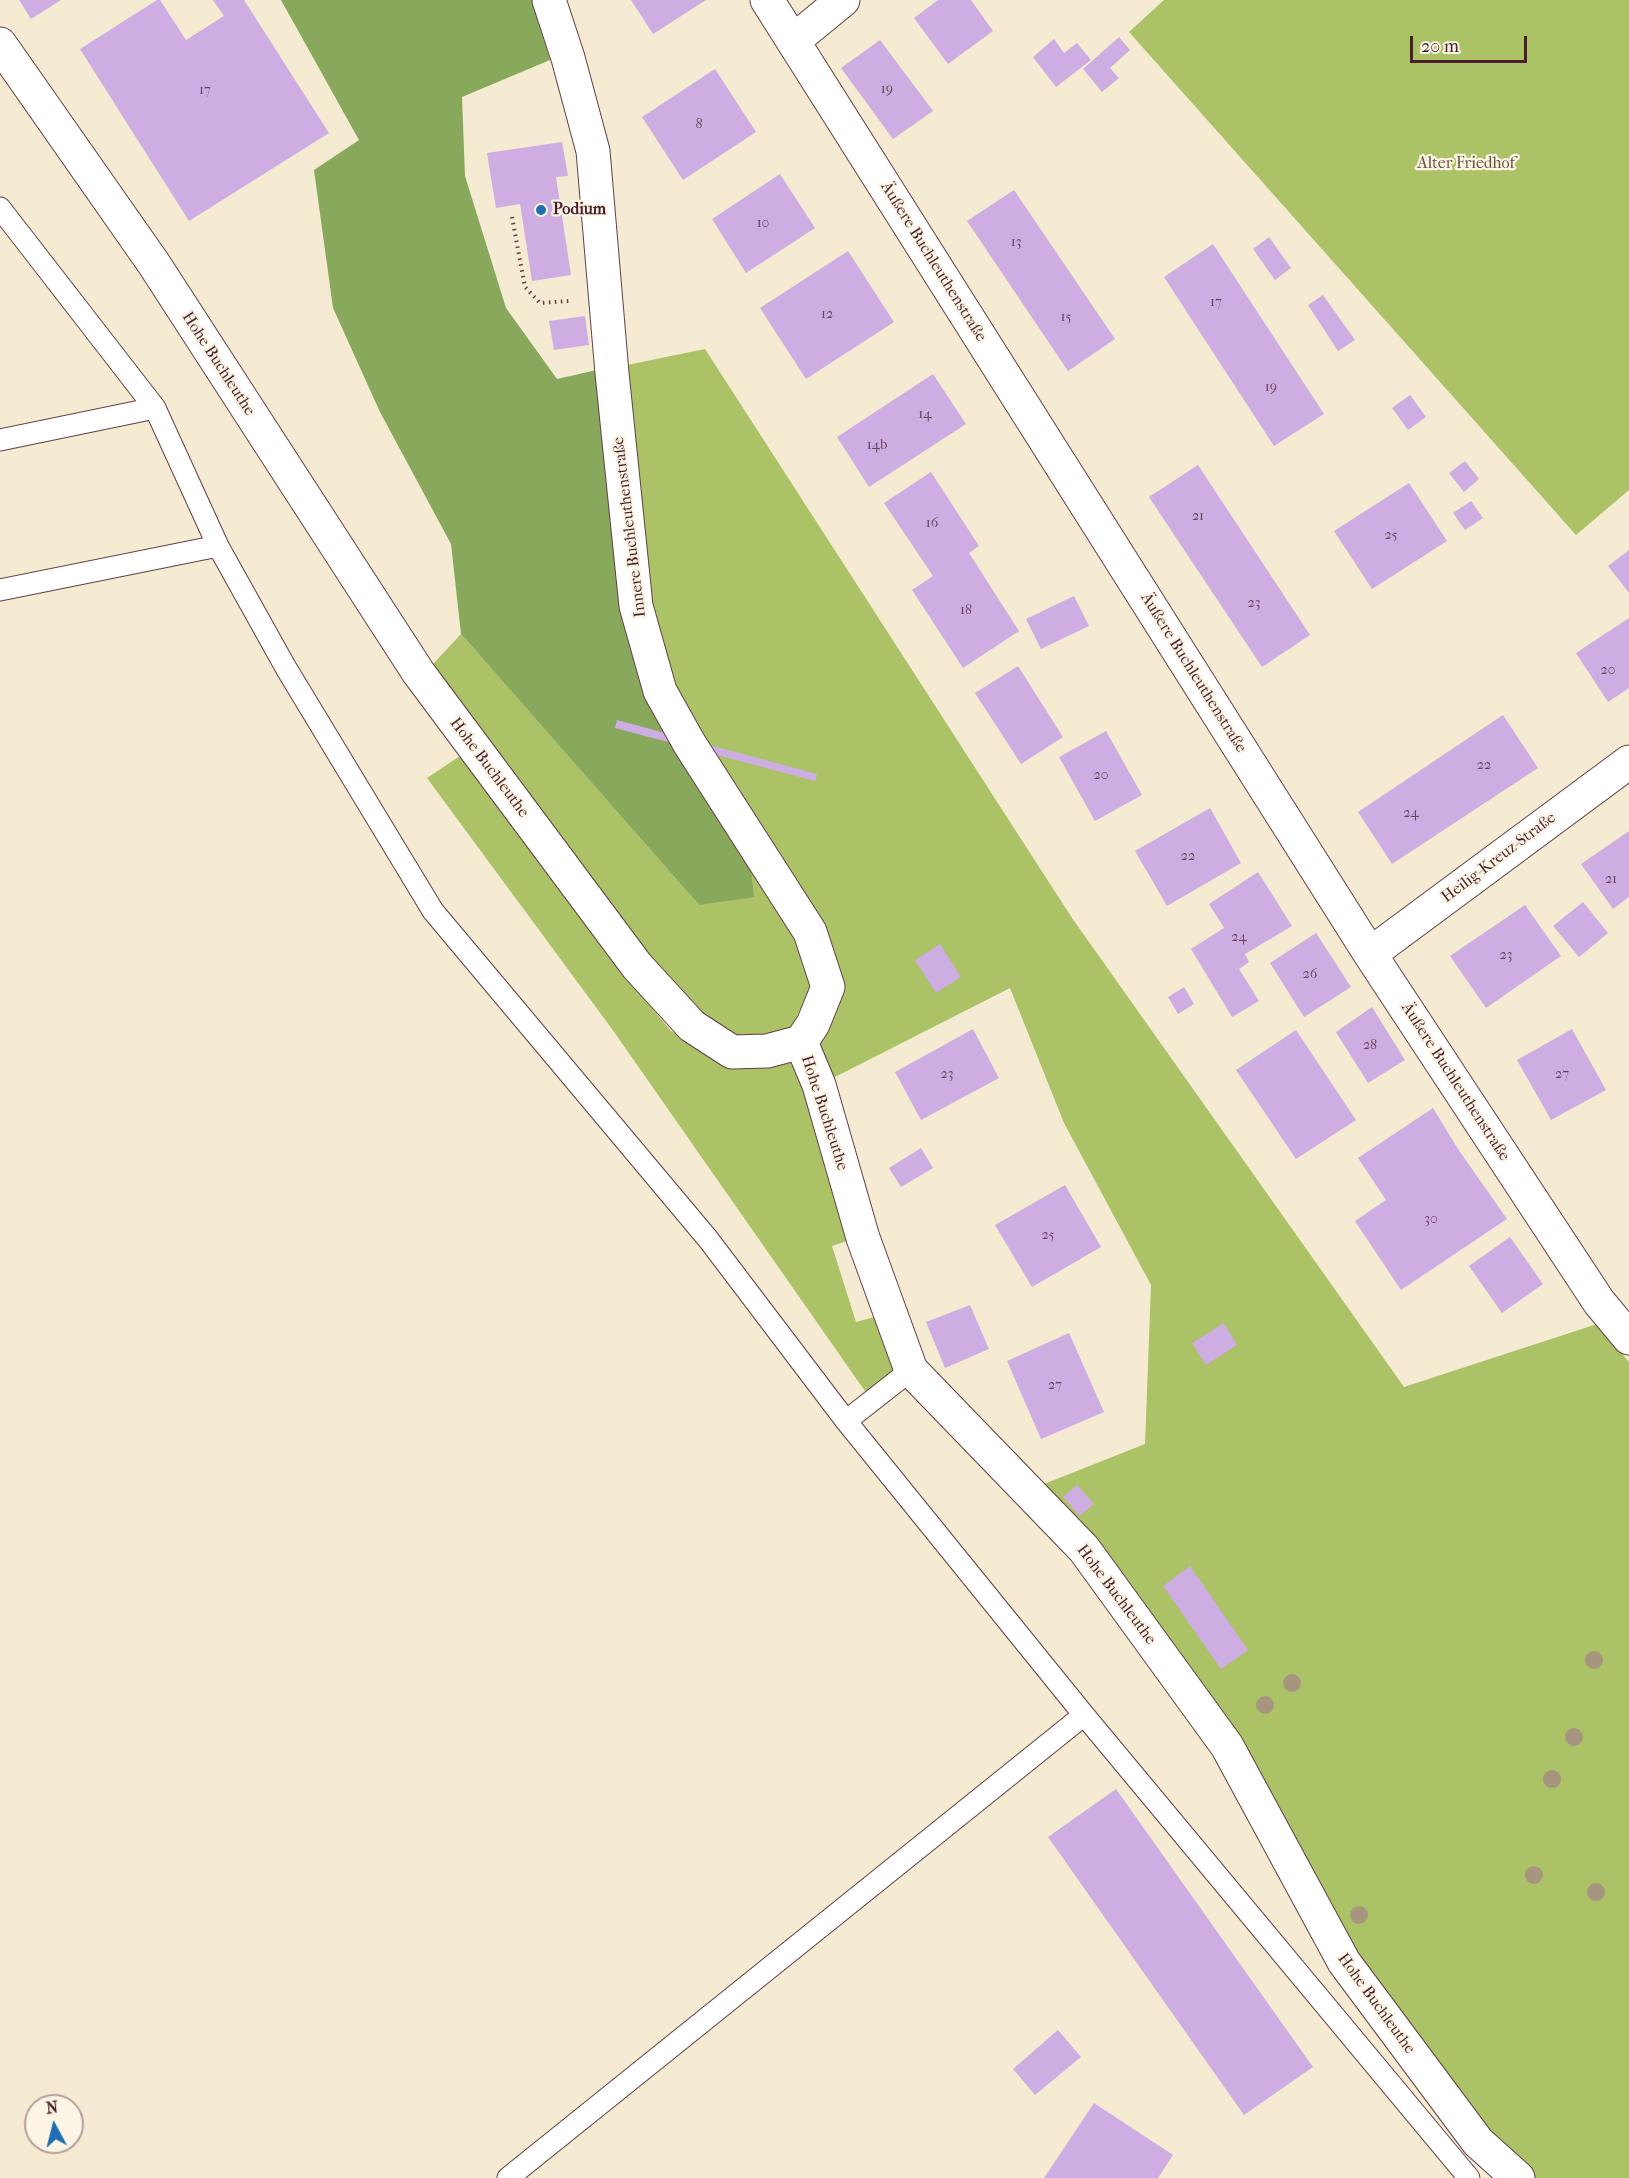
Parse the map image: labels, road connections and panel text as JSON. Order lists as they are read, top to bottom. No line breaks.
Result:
{"streets":{"street":["Äußere Buchleuthenstraße","Hohe Buchleuthe","Innere Buchleuthenstraße","Heilig-Kreuz-Straße"]},"crossings":[["Äußere Buchleuthenstraße","Heilig-Kreuz-Straße"],["Hohe Buchleuthe","Innere Buchleuthenstraße"]],"parks":["Alter Friedhof"],"places":["Podium"],"house_numbers":["19","17","8","10","13","17","12","15","19","14","14b","21","16","25","23","18","20","22","20","24","22","21","24","23","26","28","23","27","30","25","27"],"scale_bar":"20 m","north":"top"}
